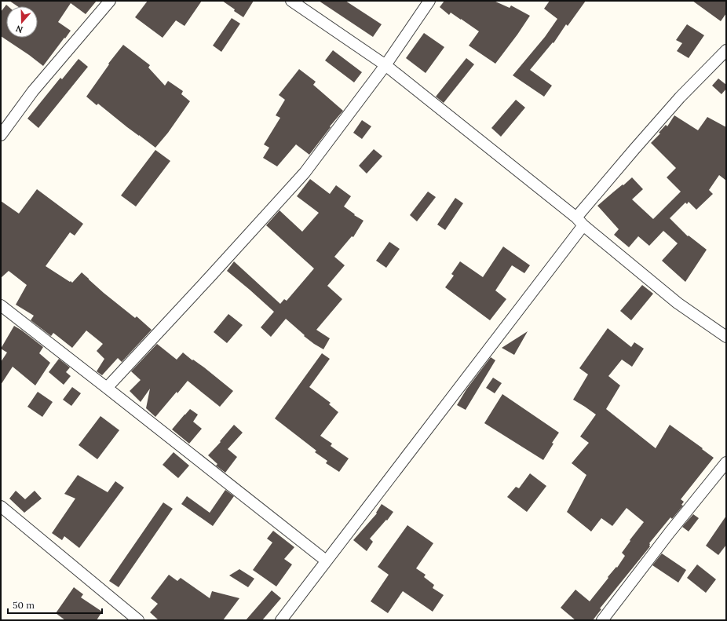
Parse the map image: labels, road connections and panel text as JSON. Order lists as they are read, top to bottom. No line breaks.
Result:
{"scale_bar":"50 m","north":"bottom"}
